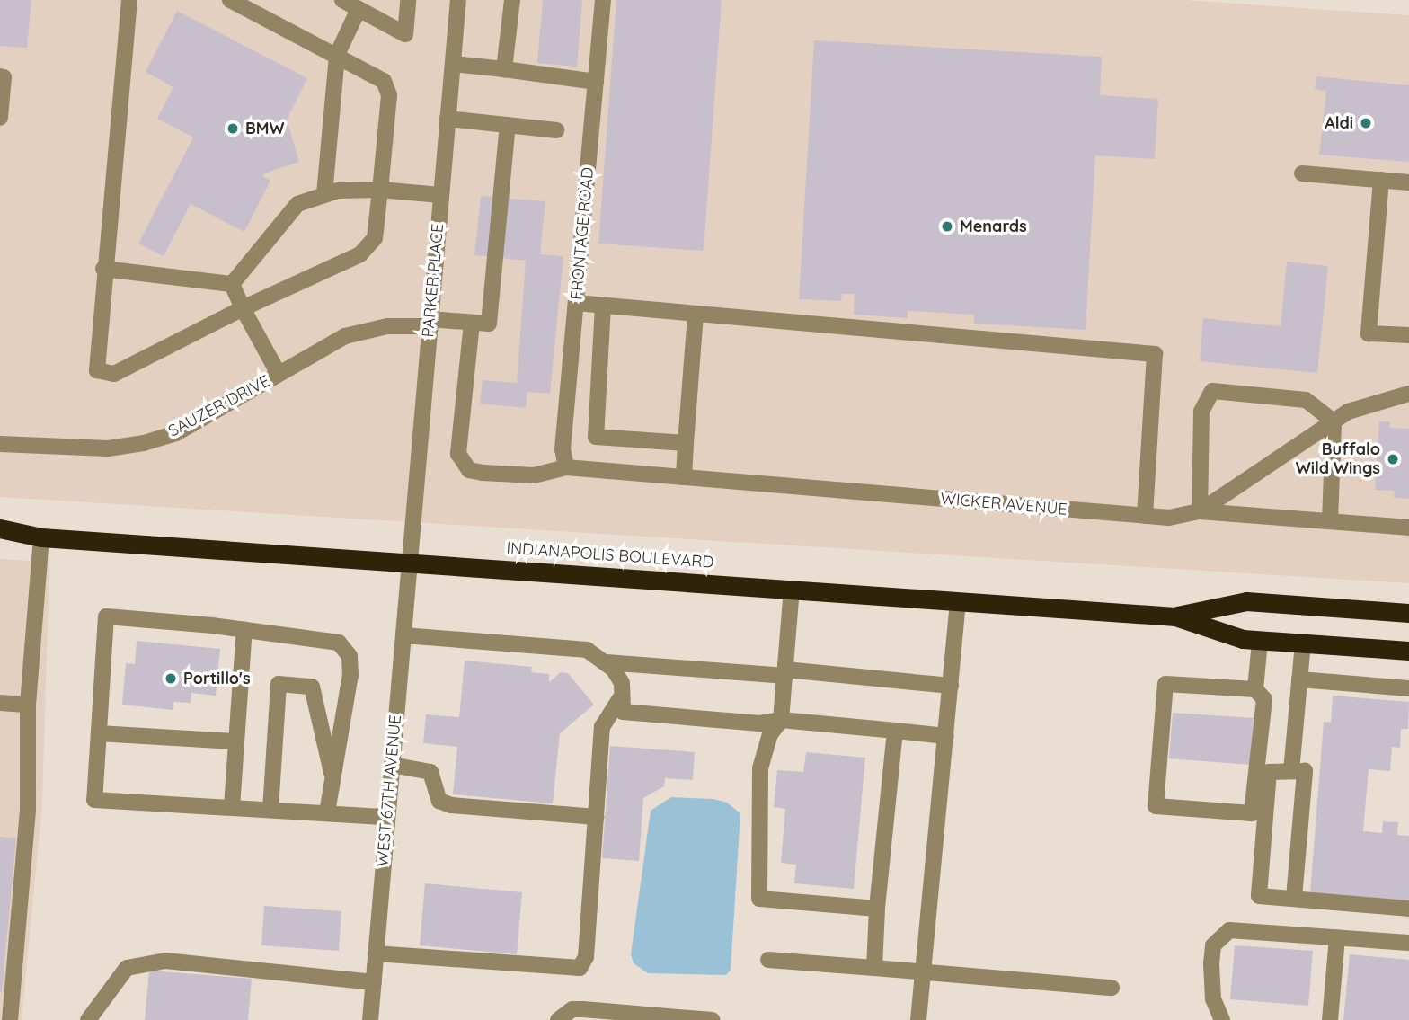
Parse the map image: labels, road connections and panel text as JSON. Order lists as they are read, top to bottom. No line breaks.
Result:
{"streets":{"highway":["INDIANAPOLIS BOULEVARD"],"street":["FRONTAGE ROAD","PARKER PLACE","SAUZER DRIVE","WICKER AVENUE","WEST 67TH AVENUE"]},"crossings":[["FRONTAGE ROAD","WICKER AVENUE"],["PARKER PLACE","SAUZER DRIVE"],["PARKER PLACE","INDIANAPOLIS BOULEVARD"],["PARKER PLACE","WEST 67TH AVENUE"],["SAUZER DRIVE","WICKER AVENUE"],["INDIANAPOLIS BOULEVARD","WEST 67TH AVENUE"]],"places":["Aldi","BMW","Menards","Buffalo Wild Wings","Portillo's"]}
